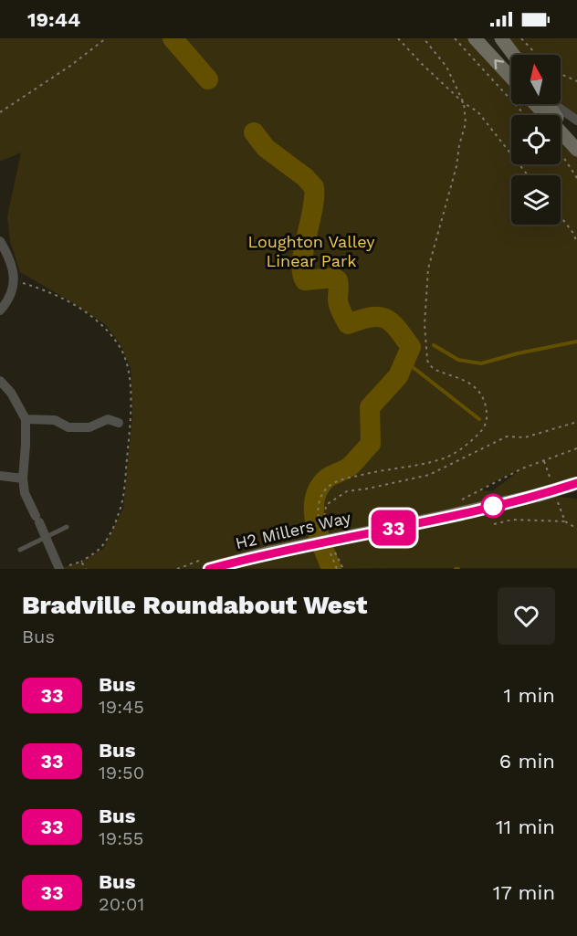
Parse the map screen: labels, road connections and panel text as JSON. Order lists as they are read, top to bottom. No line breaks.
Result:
{"streets":{"street":["H2 Millers Way"]},"parks":["Loughton Valley Linear Park"],"lines":["bus line 33"],"north":"top","page":{"status":"19:44","on_map":"33","heading":["Bradville Roundabout West","Bus"],"list":[{"mark":"33","name":"Bus","note":"19:45","value":"1 min"},{"mark":"33","name":"Bus","note":"19:50","value":"6 min"},{"mark":"33","name":"Bus","note":"19:55","value":"11 min"},{"mark":"33","name":"Bus","note":"20:01","value":"17 min"}]}}
